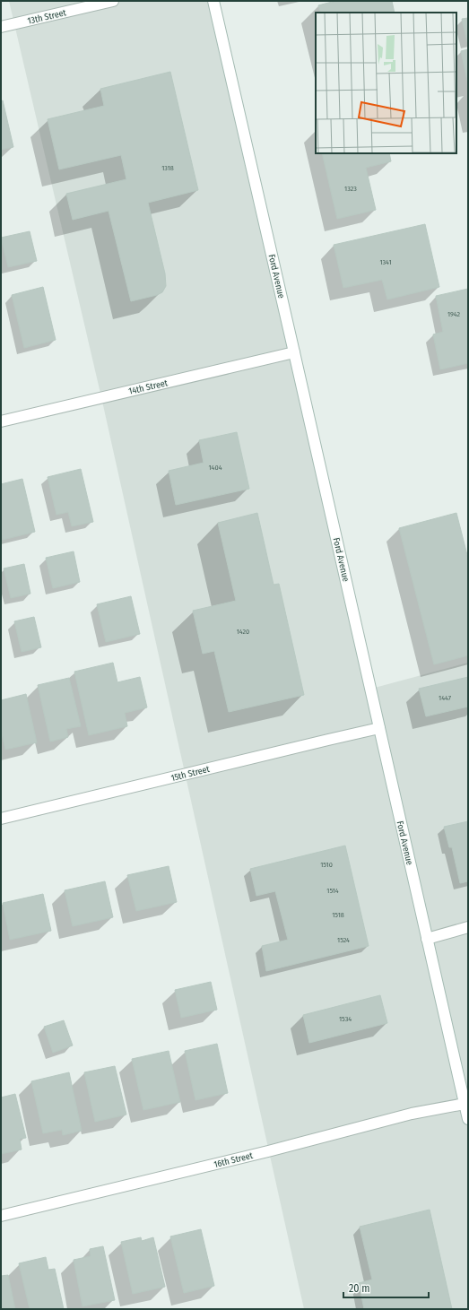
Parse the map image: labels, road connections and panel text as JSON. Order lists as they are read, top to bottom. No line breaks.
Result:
{"streets":{"street":["13th Street","Ford Avenue","14th Street","15th Street","16th Street"]},"crossings":[["Ford Avenue","14th Street"],["Ford Avenue","15th Street"],["Ford Avenue","16th Street"]],"house_numbers":["1318","1323","1341","1942","1404","1420","1447","1510","1514","1518","1524","1534"],"scale_bar":"20 m"}
